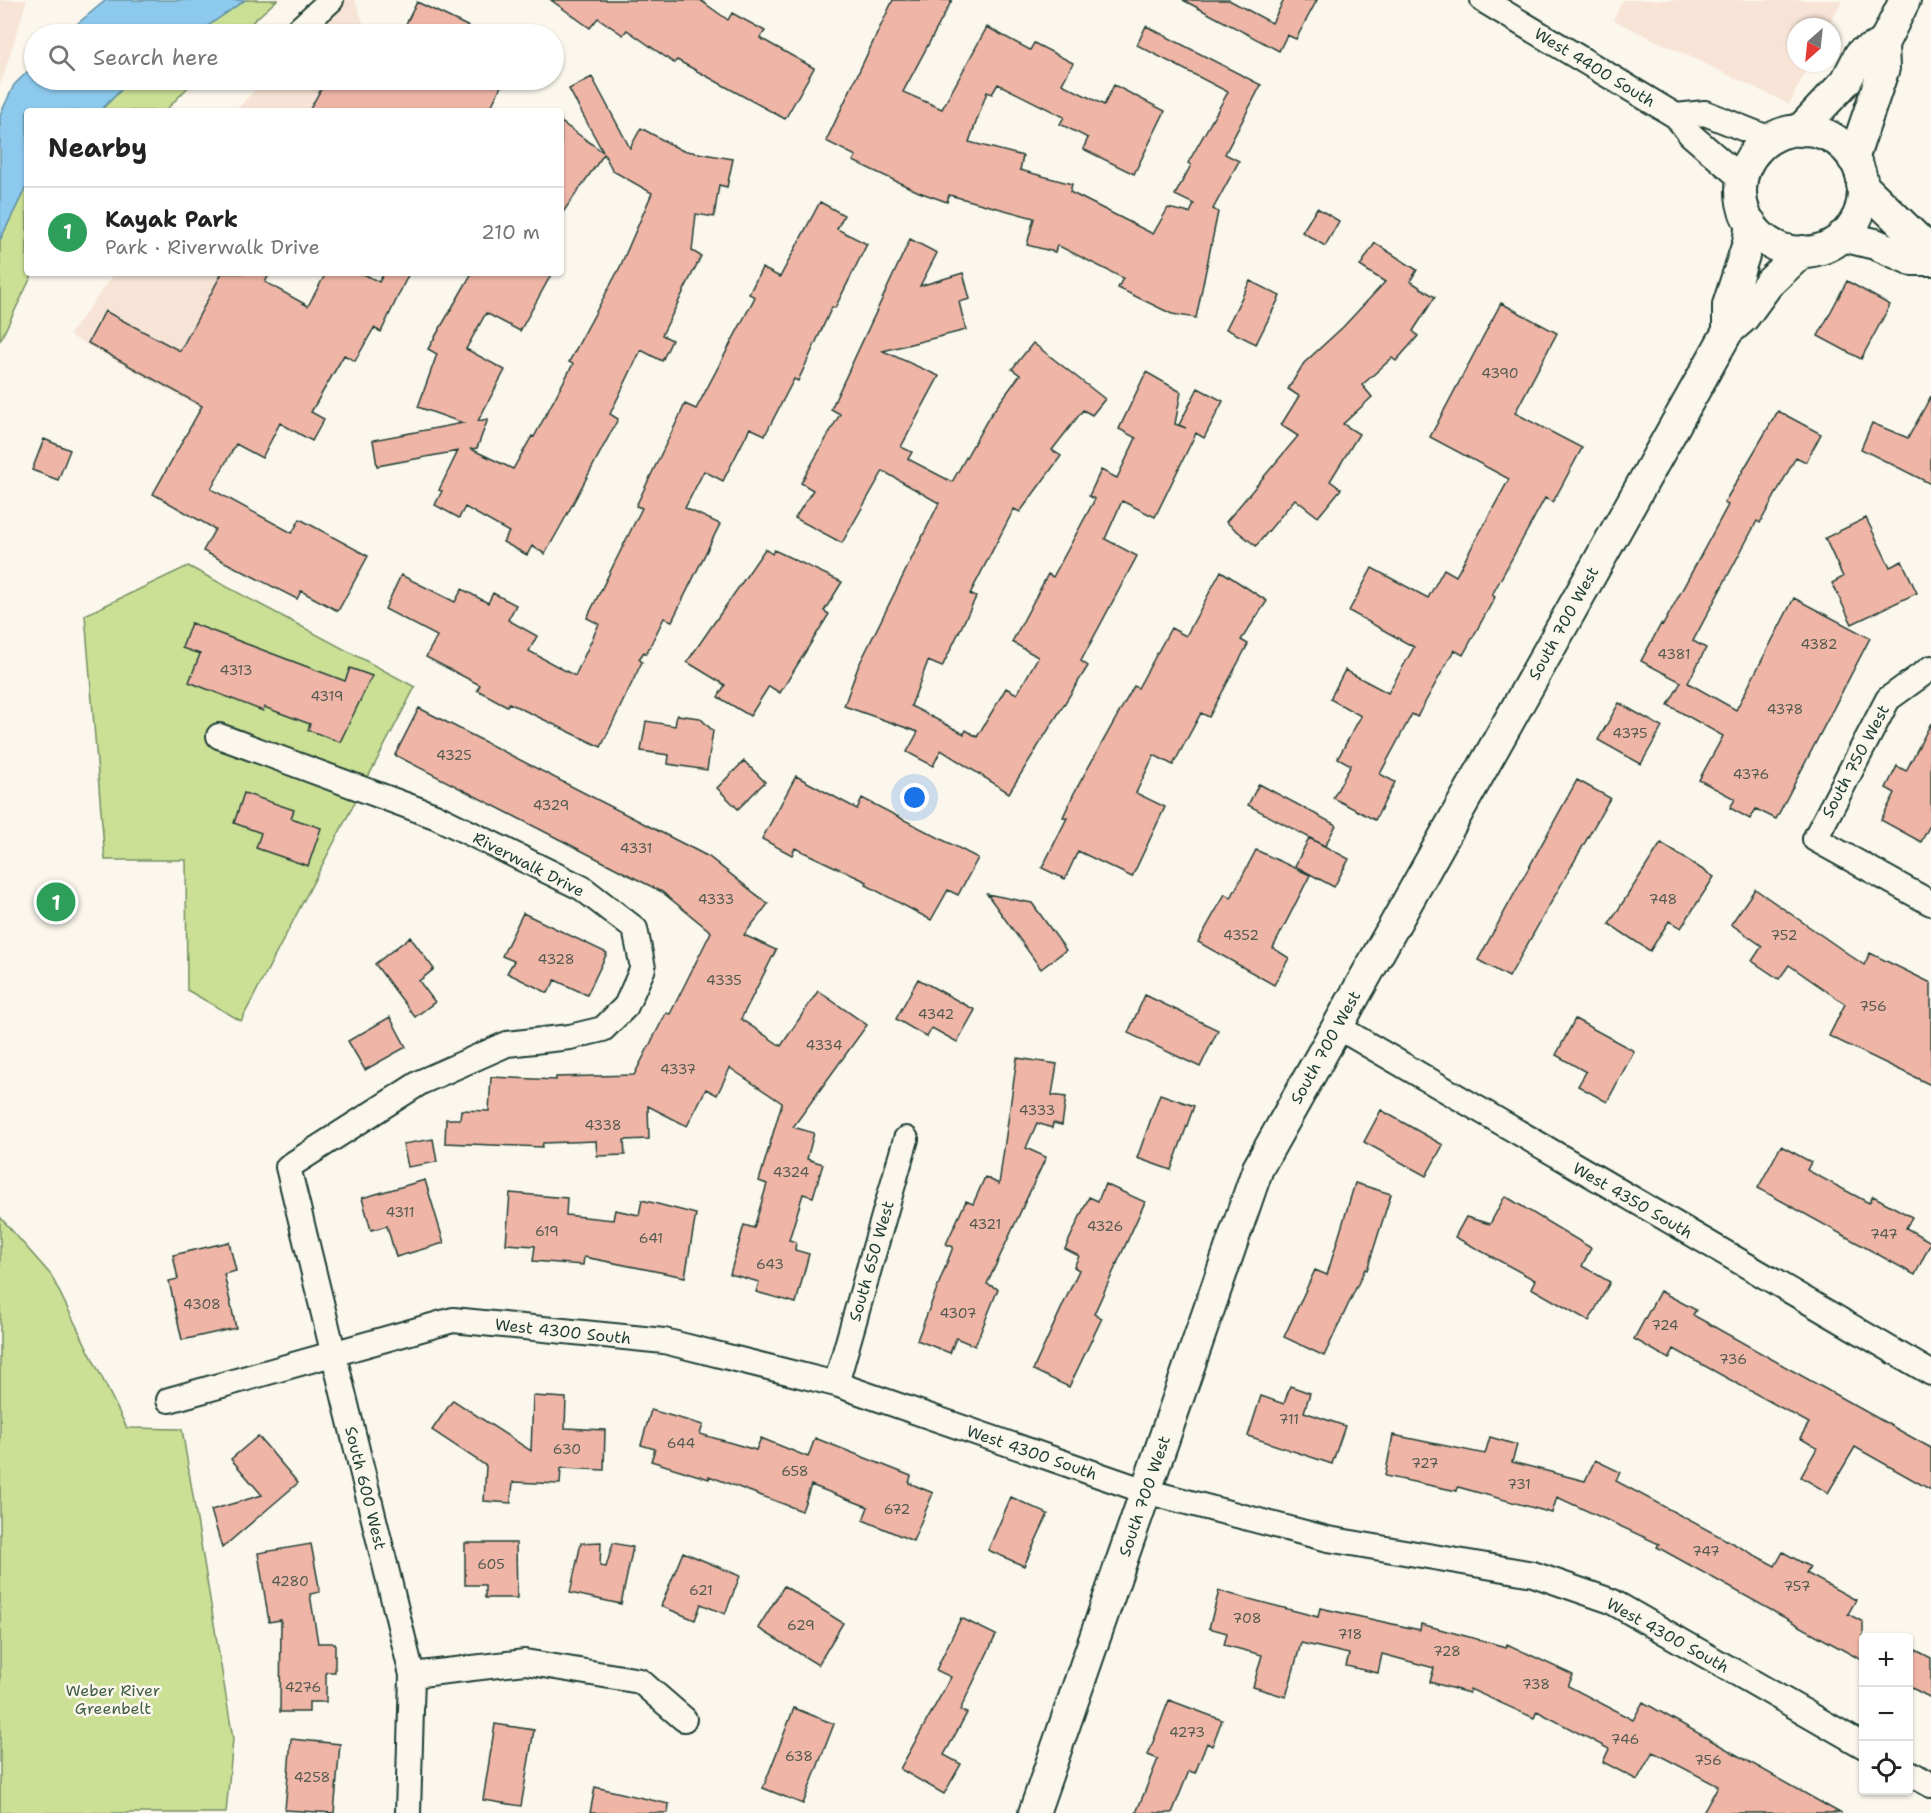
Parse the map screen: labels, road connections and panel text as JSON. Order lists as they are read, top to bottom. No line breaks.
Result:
{"streets":{"street":["West 4400 South","South 700 West","South 750 West","Riverwalk Drive","West 4350 South","South 650 West","West 4300 South","South 600 West"]},"crossings":[["West 4400 South","South 700 West"],["South 700 West","West 4350 South"],["South 700 West","West 4300 South"],["Riverwalk Drive","South 600 West"],["South 650 West","West 4300 South"],["West 4300 South","South 600 West"]],"parks":["Weber River Greenbelt"],"house_numbers":["4390","4382","4381","4313","4319","4378","4375","4325","4376","4329","4331","4333","748","4352","752","4328","4335","756","4342","4334","4337","4333","4338","4324","4311","4321","4326","619","747","641","643","4308","4307","724","736","711","644","630","727","658","731","672","747","605","4280","757","621","708","629","718","728","738","4276","4273","746","638","756","4258"],"north":"bottom left","page":{"search":"Search here","heading":"Nearby","list":[{"mark":"1","name":"Kayak Park","note":"Park · Riverwalk Drive","value":"210 m"}],"pins":"1","map_buttons":["+","−"]}}
